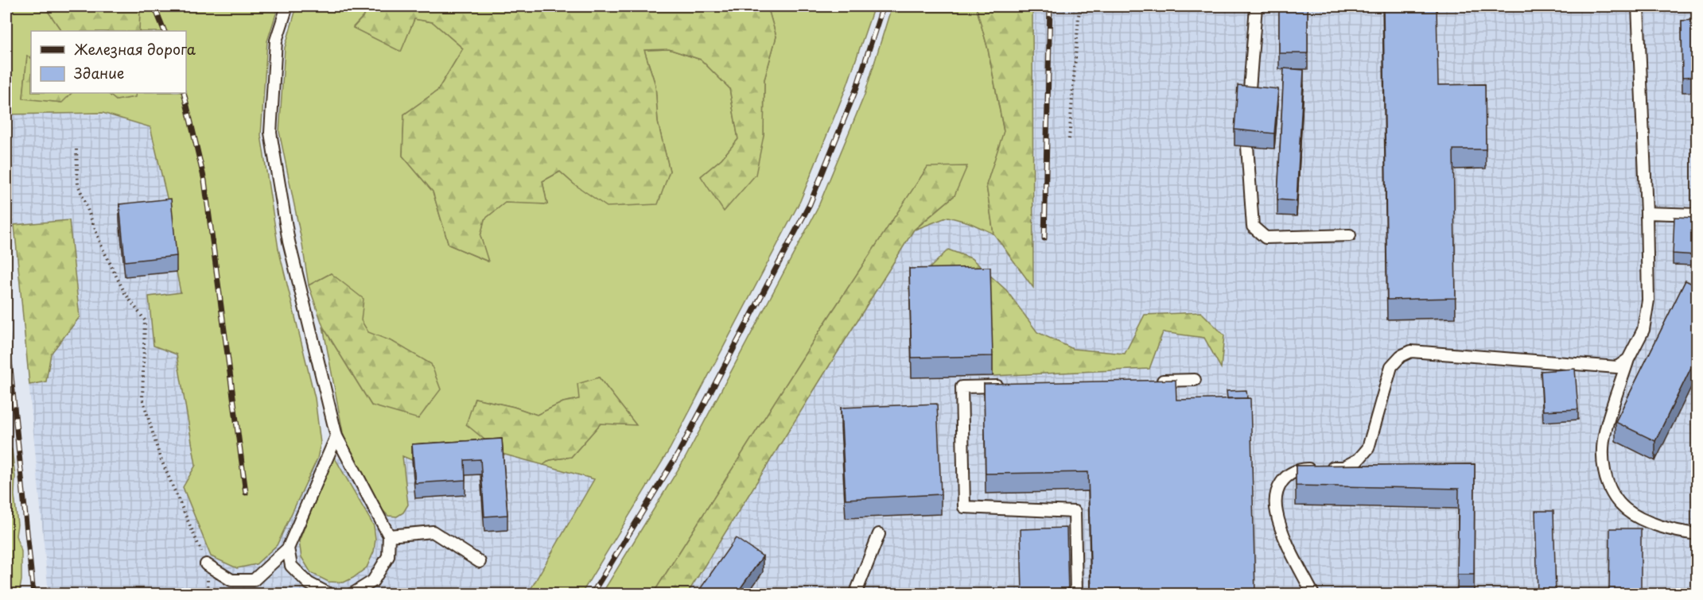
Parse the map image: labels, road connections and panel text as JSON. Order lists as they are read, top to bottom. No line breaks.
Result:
{"legend":["Железная дорога","Здание"]}
